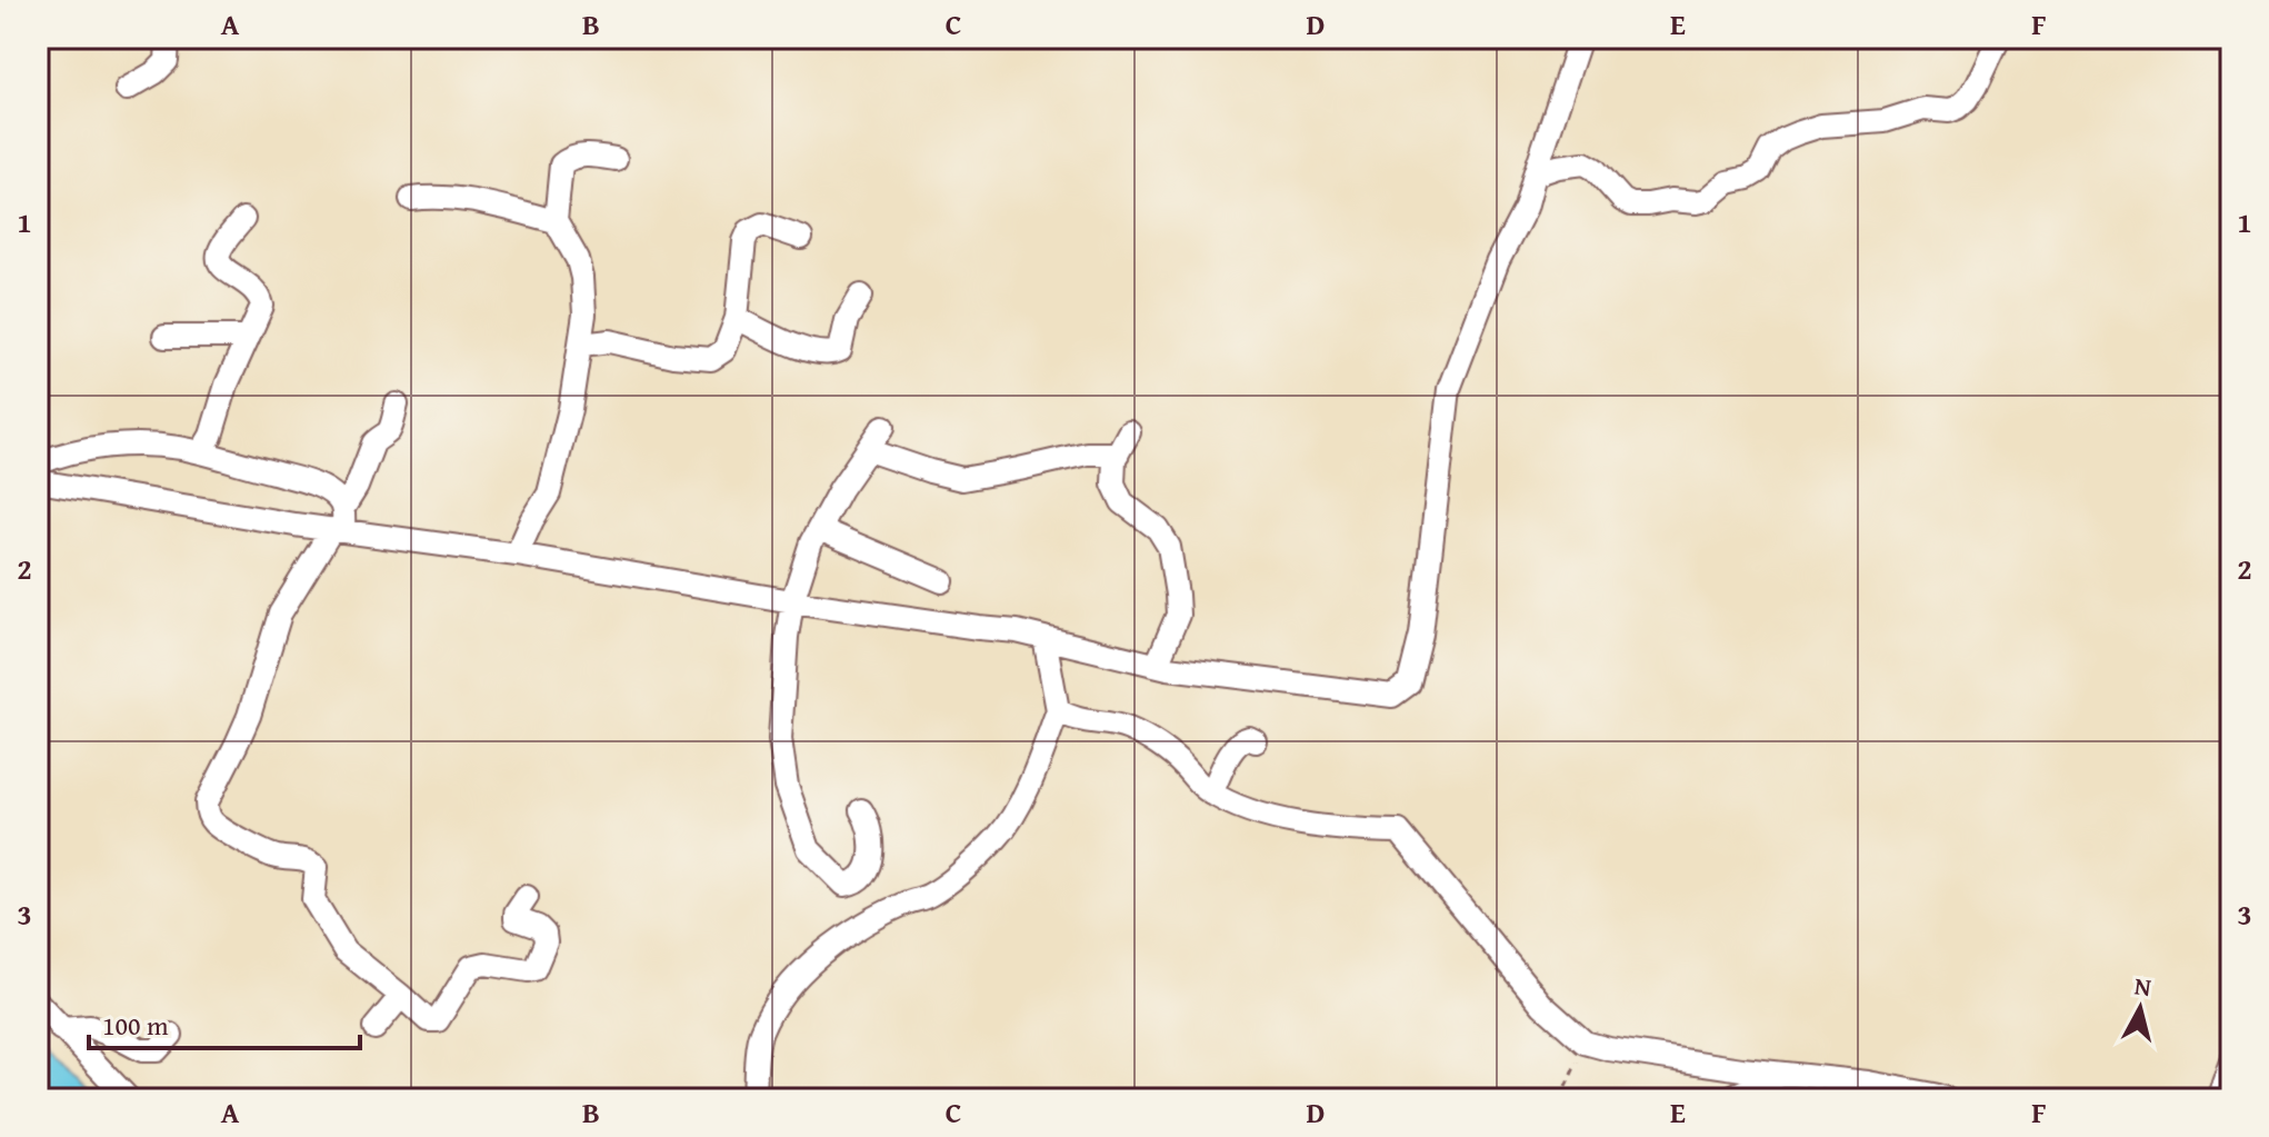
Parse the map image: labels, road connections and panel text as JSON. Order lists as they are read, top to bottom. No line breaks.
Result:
{"scale_bar":"100 m","north":"top","grid":{"columns":["A","B","C","D","E","F"],"rows":["1","2","3"]}}
